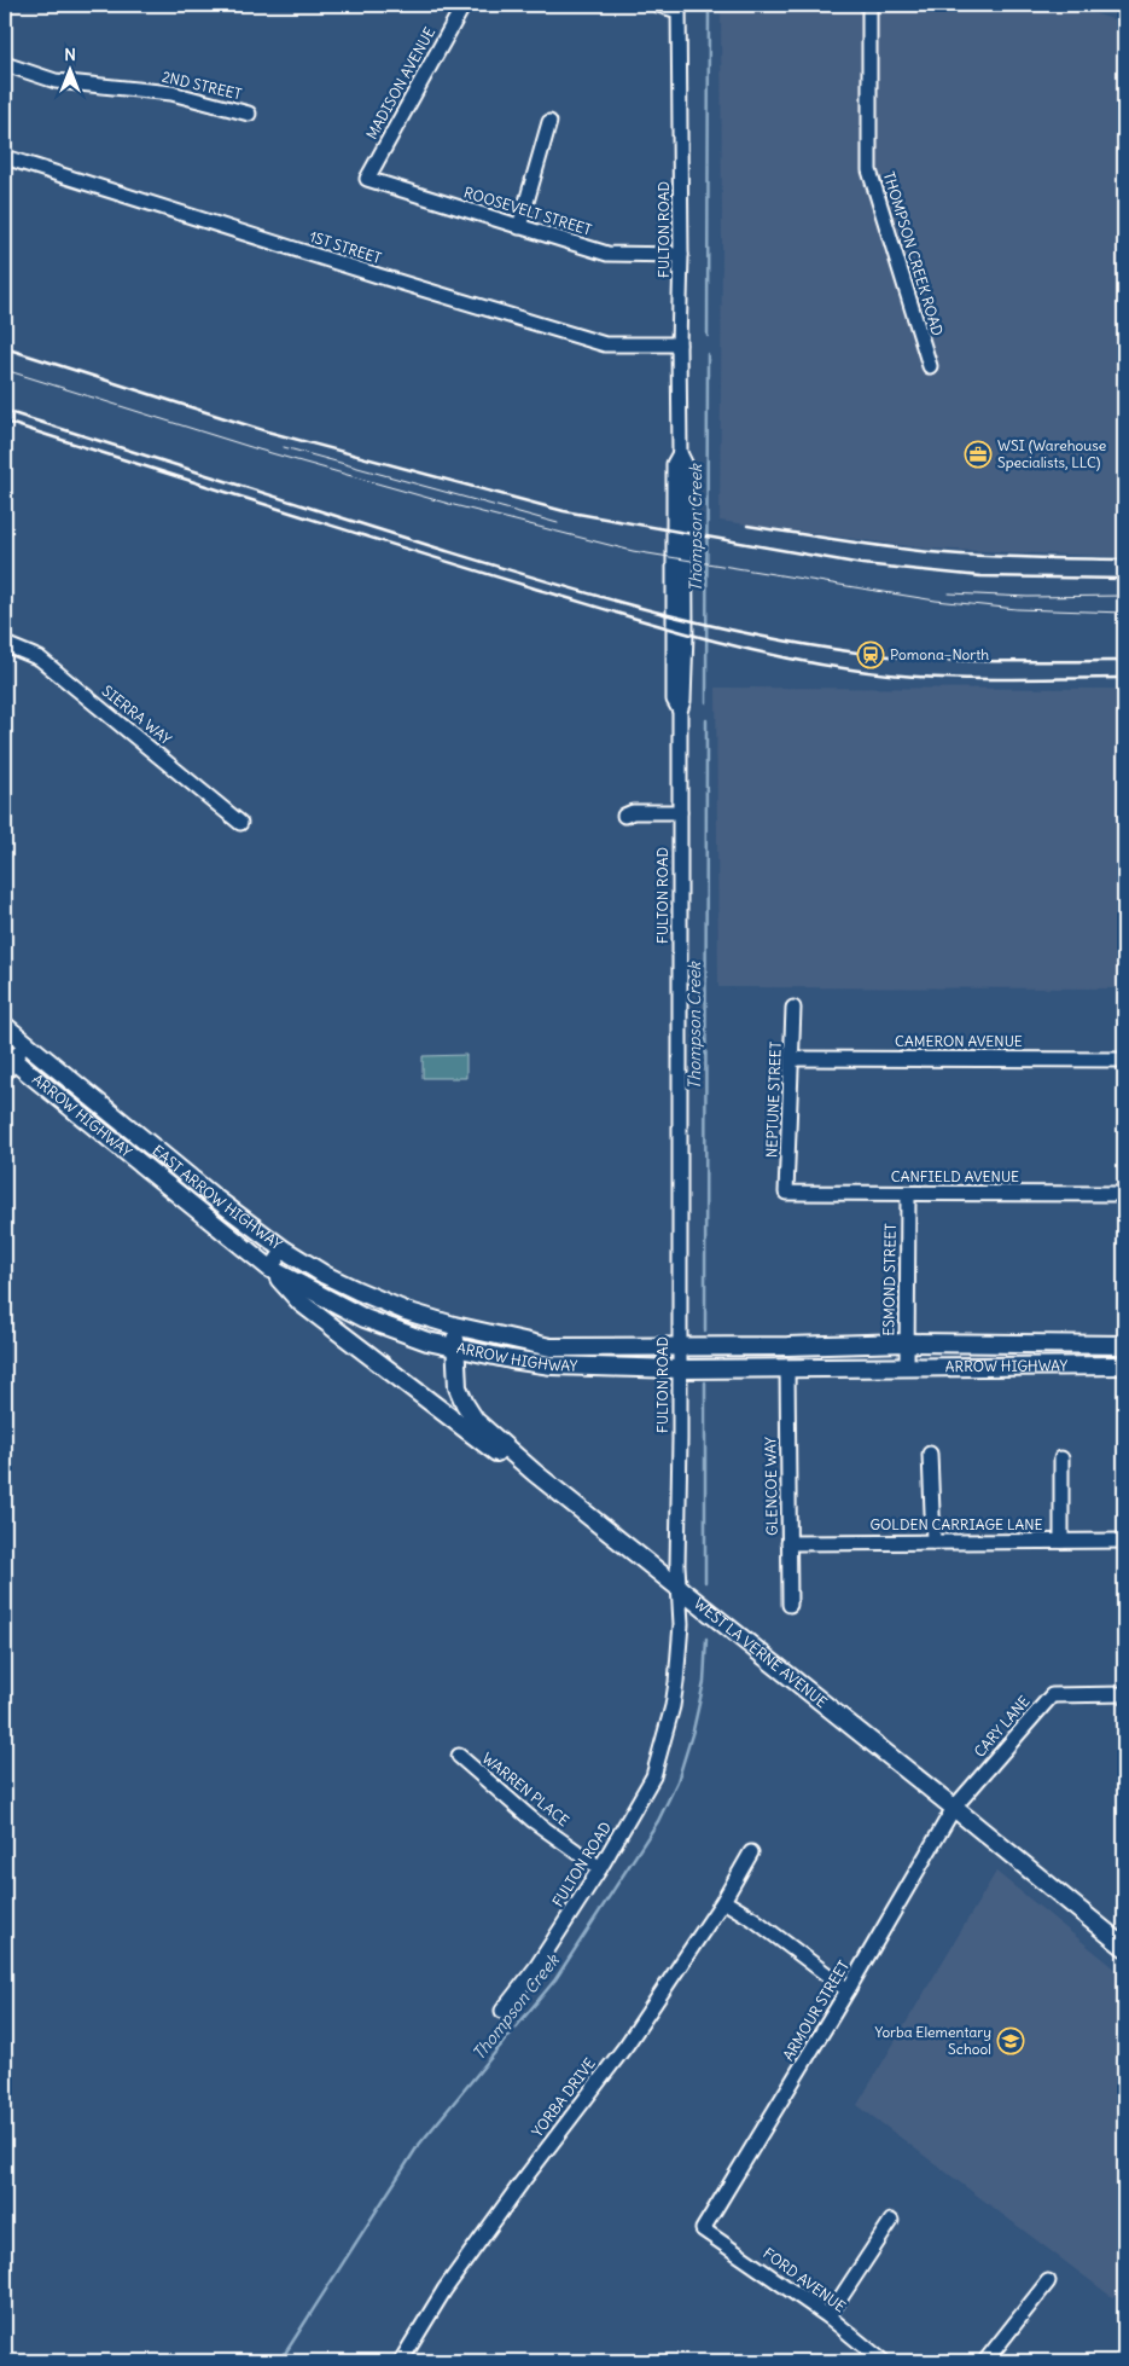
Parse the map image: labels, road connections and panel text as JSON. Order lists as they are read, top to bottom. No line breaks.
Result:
{"streets":{"main road":["ARROW HIGHWAY","EAST ARROW HIGHWAY","WEST LA VERNE AVENUE"],"street":["MADISON AVENUE","2ND STREET","ROOSEVELT STREET","FULTON ROAD","1ST STREET","THOMPSON CREEK ROAD","SIERRA WAY","CAMERON AVENUE","NEPTUNE STREET","CANFIELD AVENUE","ESMOND STREET","GLENCOE WAY","GOLDEN CARRIAGE LANE","CARY LANE","WARREN PLACE","ARMOUR STREET","YORBA DRIVE","FORD AVENUE"]},"crossings":[["MADISON AVENUE","ROOSEVELT STREET"],["ROOSEVELT STREET","FULTON ROAD"],["FULTON ROAD","1ST STREET"],["FULTON ROAD","ARROW HIGHWAY"],["FULTON ROAD","WEST LA VERNE AVENUE"],["FULTON ROAD","WARREN PLACE"],["CAMERON AVENUE","NEPTUNE STREET"],["NEPTUNE STREET","CANFIELD AVENUE"],["ARROW HIGHWAY","EAST ARROW HIGHWAY"],["ARROW HIGHWAY","ESMOND STREET"],["ARROW HIGHWAY","GLENCOE WAY"],["ARROW HIGHWAY","WEST LA VERNE AVENUE"],["CANFIELD AVENUE","ESMOND STREET"],["EAST ARROW HIGHWAY","WEST LA VERNE AVENUE"],["GLENCOE WAY","GOLDEN CARRIAGE LANE"],["WEST LA VERNE AVENUE","CARY LANE"],["WEST LA VERNE AVENUE","ARMOUR STREET"],["CARY LANE","ARMOUR STREET"],["ARMOUR STREET","FORD AVENUE"]],"water":["Thompson Creek"],"places":{"office":["WSI (Warehouse Specialists, LLC)"],"station":["Pomona–North"],"school or university":["Yorba Elementary School"]},"north":"top"}
